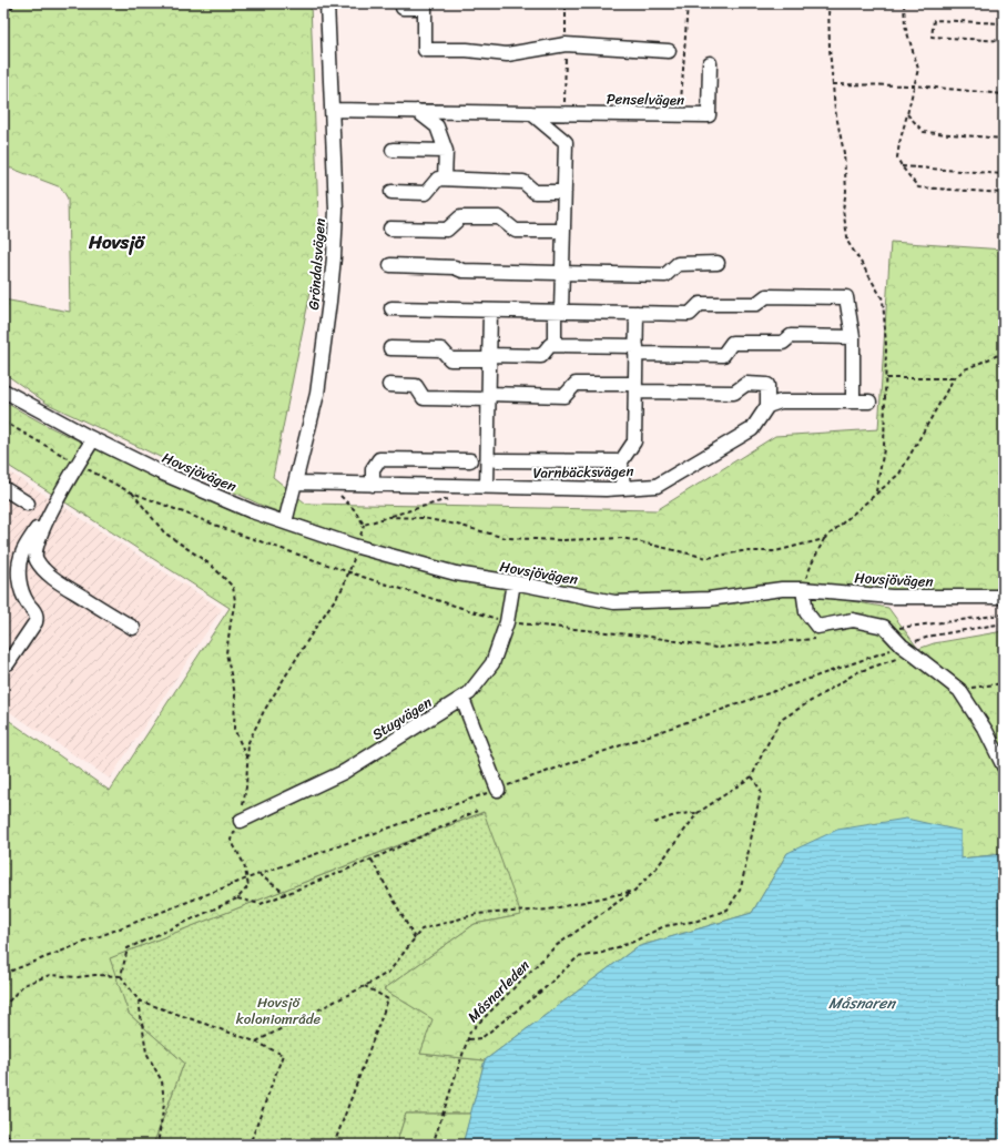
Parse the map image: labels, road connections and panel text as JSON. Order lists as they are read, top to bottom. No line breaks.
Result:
{"streets":{"street":["Penselvägen","Gröndalsvägen","Hovsjövägen","Varnbäcksvägen","Stugvägen"],"path":["Måsnarleden"]},"crossings":[["Penselvägen","Gröndalsvägen"],["Gröndalsvägen","Hovsjövägen"],["Gröndalsvägen","Varnbäcksvägen"],["Hovsjövägen","Stugvägen"]],"districts":["Hovsjö"],"water":["Måsnaren"],"parks":["Hovsjö koloniområde"]}
